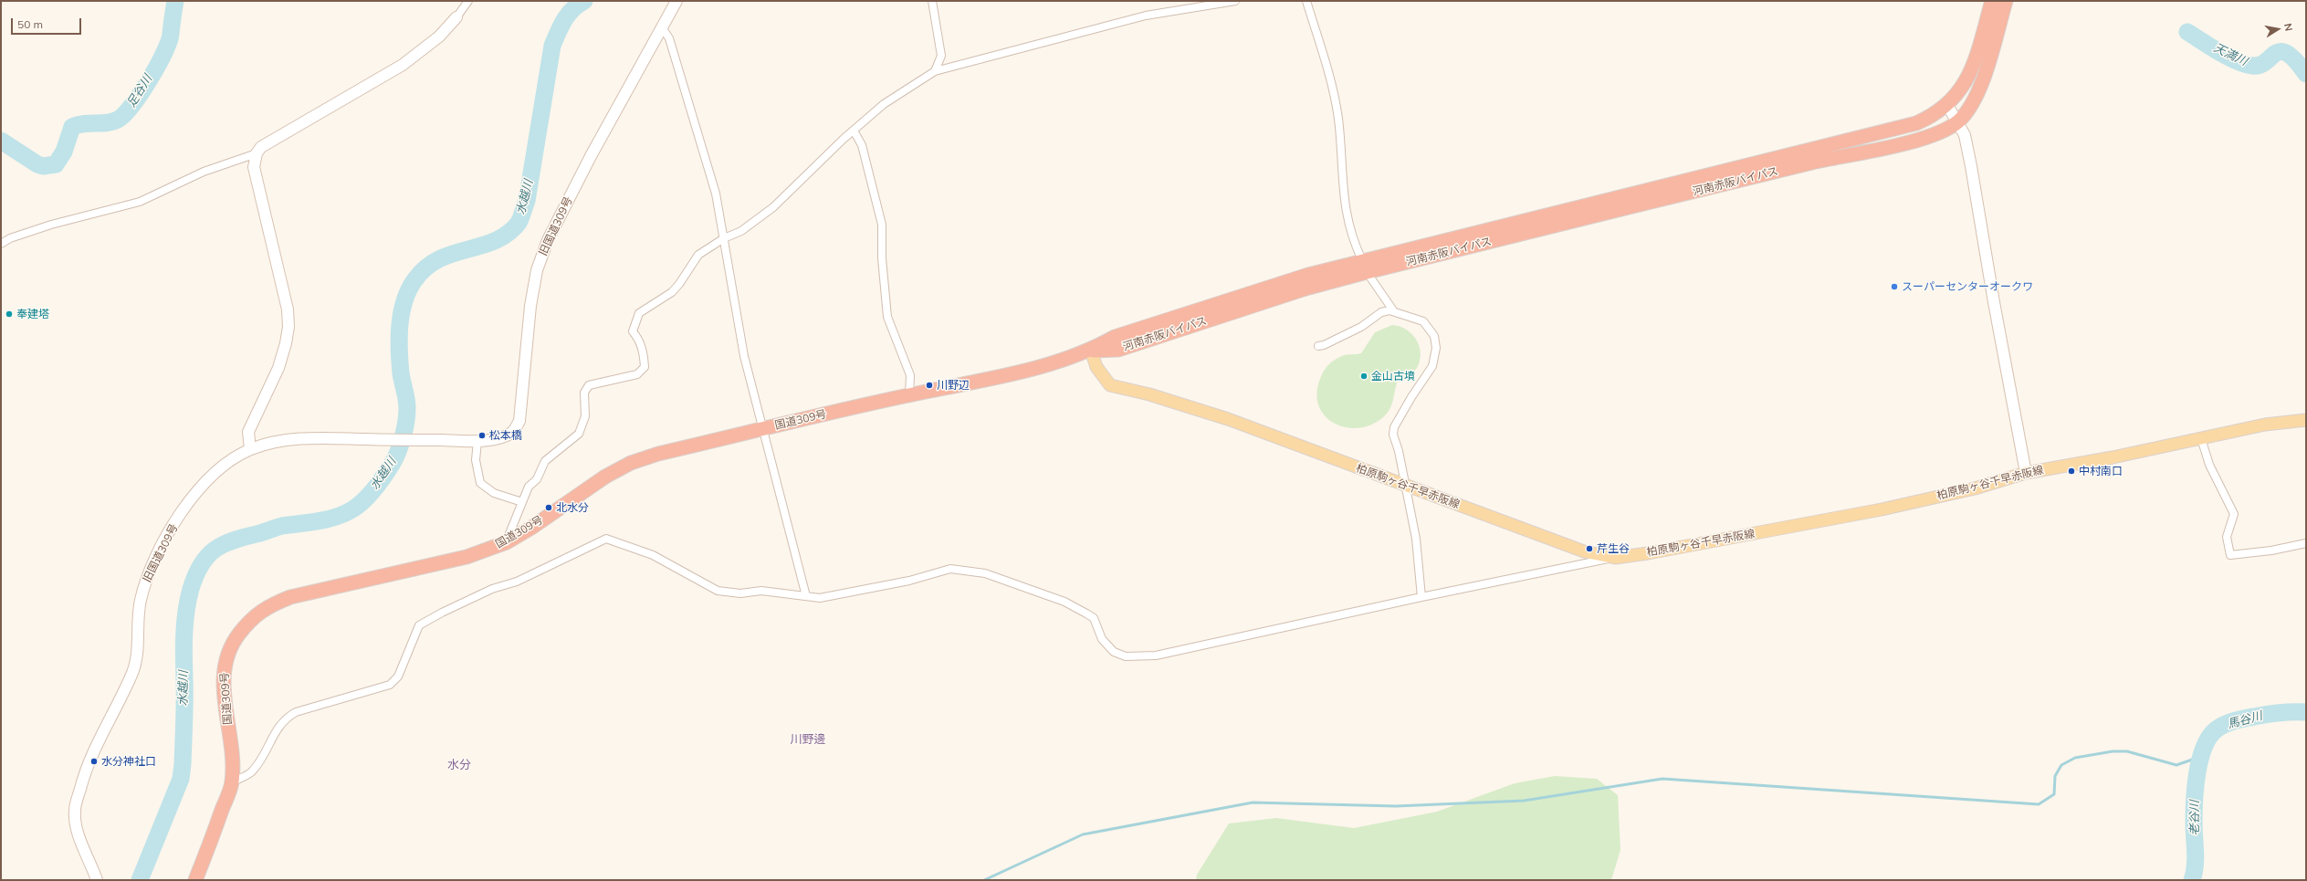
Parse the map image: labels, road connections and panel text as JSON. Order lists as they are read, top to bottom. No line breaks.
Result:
{"streets":{"highway":["河南赤阪バイパス","国道309号"],"main road":["柏原駒ヶ谷千早赤阪線"],"street":["旧国道309号"]},"crossings":[["河南赤阪バイパス","国道309号"],["河南赤阪バイパス","柏原駒ヶ谷千早赤阪線"],["国道309号","柏原駒ヶ谷千早赤阪線"]],"districts":["川野邊","水分"],"water":["天満川","足谷川","水越川","馬谷川","老谷川"],"places":["スーパーセンターオークワ","奉建塔","金山古墳","川野辺","松本橋","中村南口","北水分","芹生谷","水分神社口"],"scale_bar":"50 m","north":"right"}
